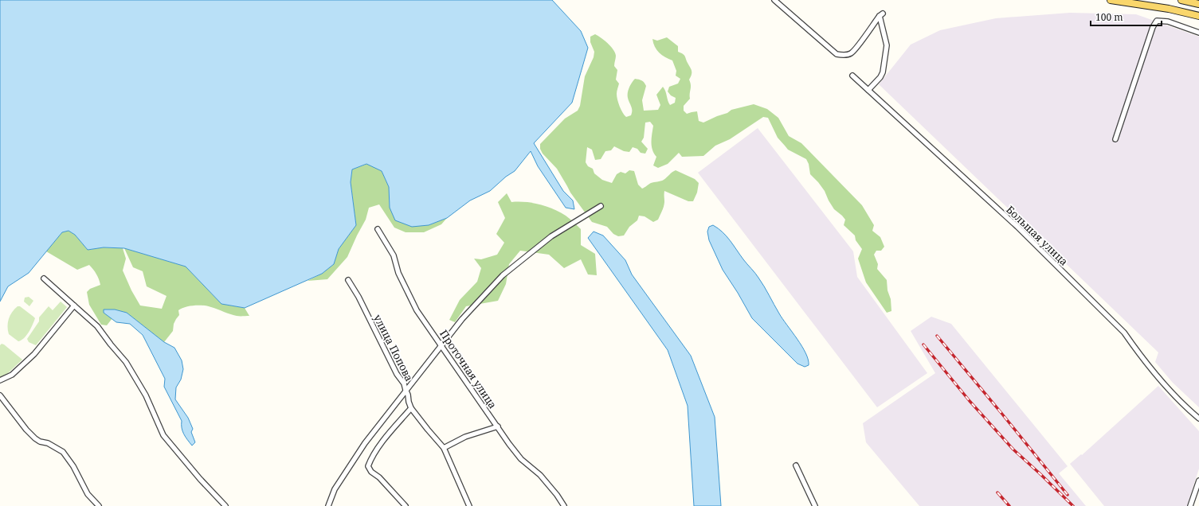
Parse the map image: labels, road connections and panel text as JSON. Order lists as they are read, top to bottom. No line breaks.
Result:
{"streets":{"street":["Большая улица","улица Попова","Проточная улица"]},"scale_bar":"100 m"}
